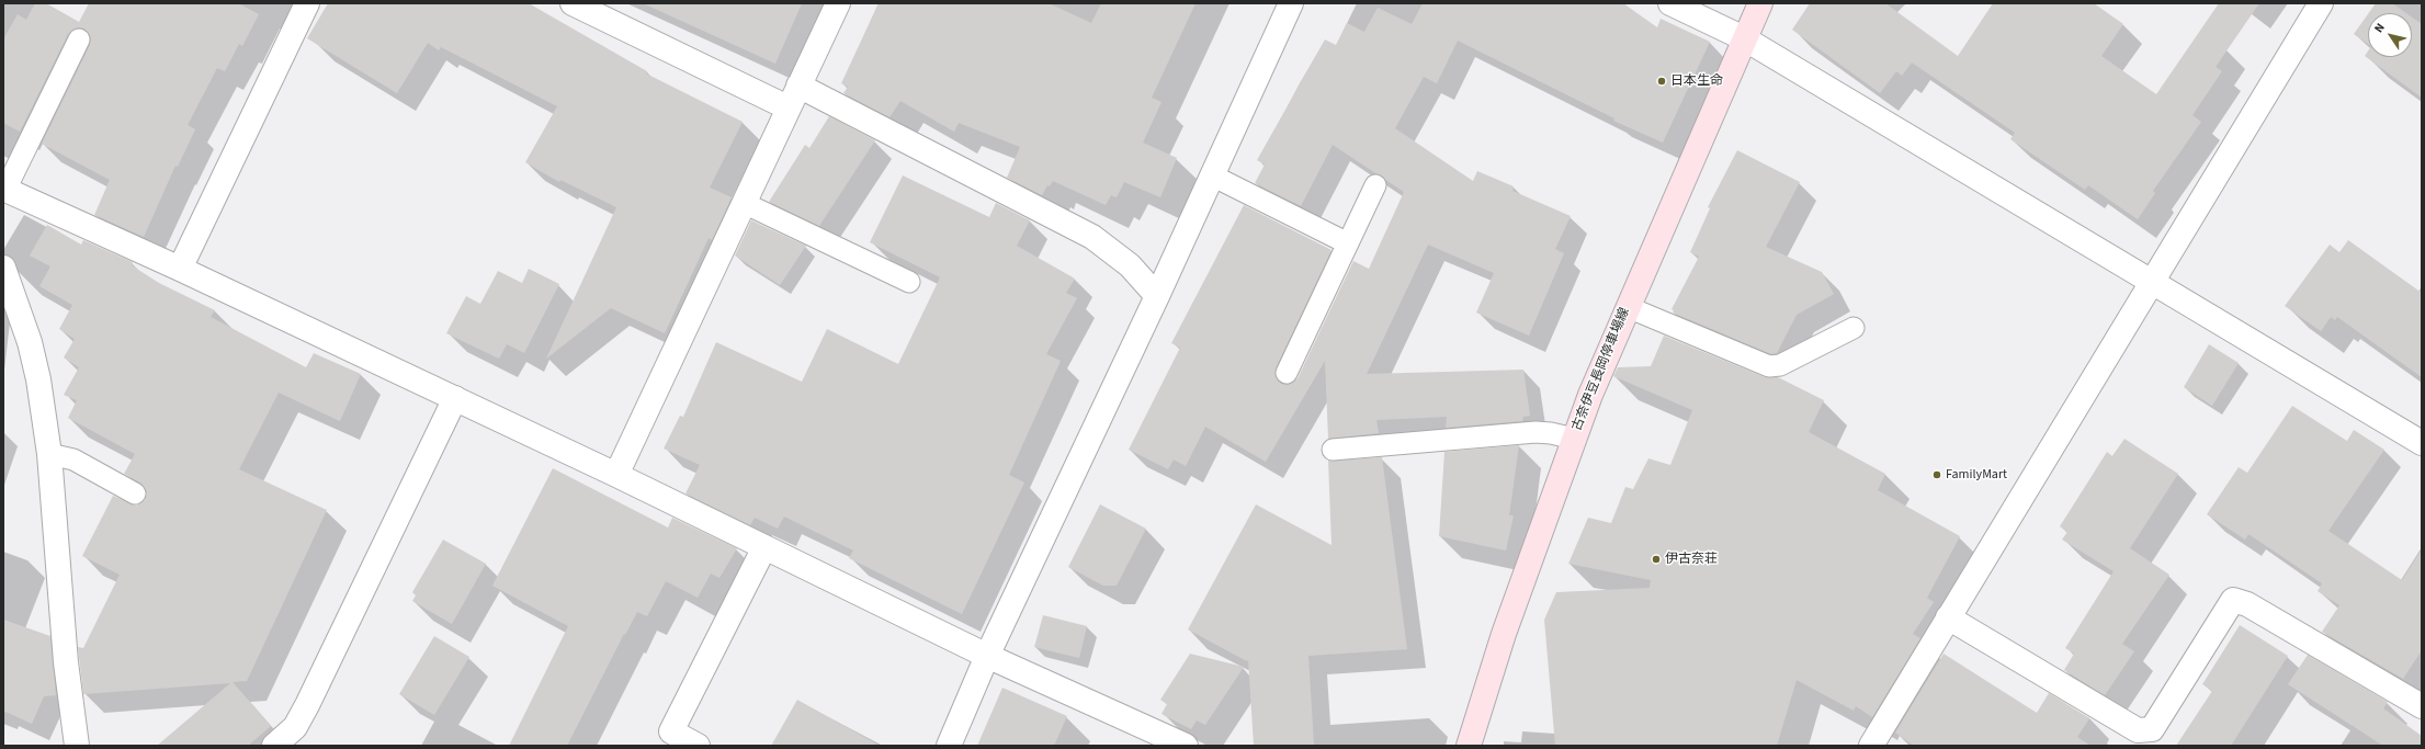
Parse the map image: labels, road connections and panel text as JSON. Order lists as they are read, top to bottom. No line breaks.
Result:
{"streets":{"main road":["古奈伊豆長岡停車場線"]},"places":["日本生命","FamilyMart","伊古奈荘"],"north":"top left"}
